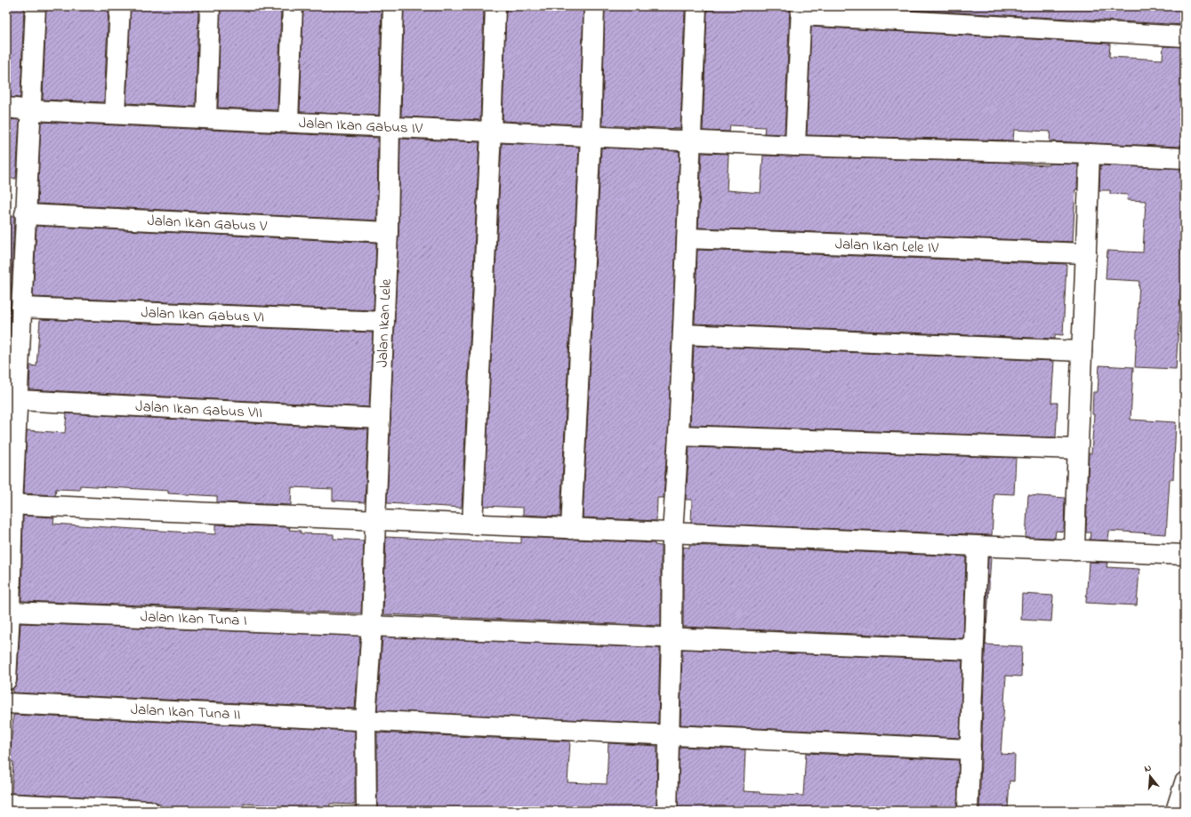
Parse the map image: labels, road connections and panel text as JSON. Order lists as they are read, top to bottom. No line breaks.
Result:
{"streets":{"street":["Jalan Ikan Gabus IV","Jalan Ikan Gabus V","Jalan Ikan Lele IV","Jalan Ikan Gabus VI","Jalan Ikan Lele","Jalan Ikan Gabus VII","Jalan Ikan Tuna I","Jalan Ikan Tuna II"]},"crossings":[["Jalan Ikan Gabus IV","Jalan Ikan Lele"],["Jalan Ikan Gabus V","Jalan Ikan Lele"],["Jalan Ikan Gabus VI","Jalan Ikan Lele"],["Jalan Ikan Lele","Jalan Ikan Gabus VII"],["Jalan Ikan Lele","Jalan Ikan Tuna I"],["Jalan Ikan Lele","Jalan Ikan Tuna II"]],"north":"top"}
